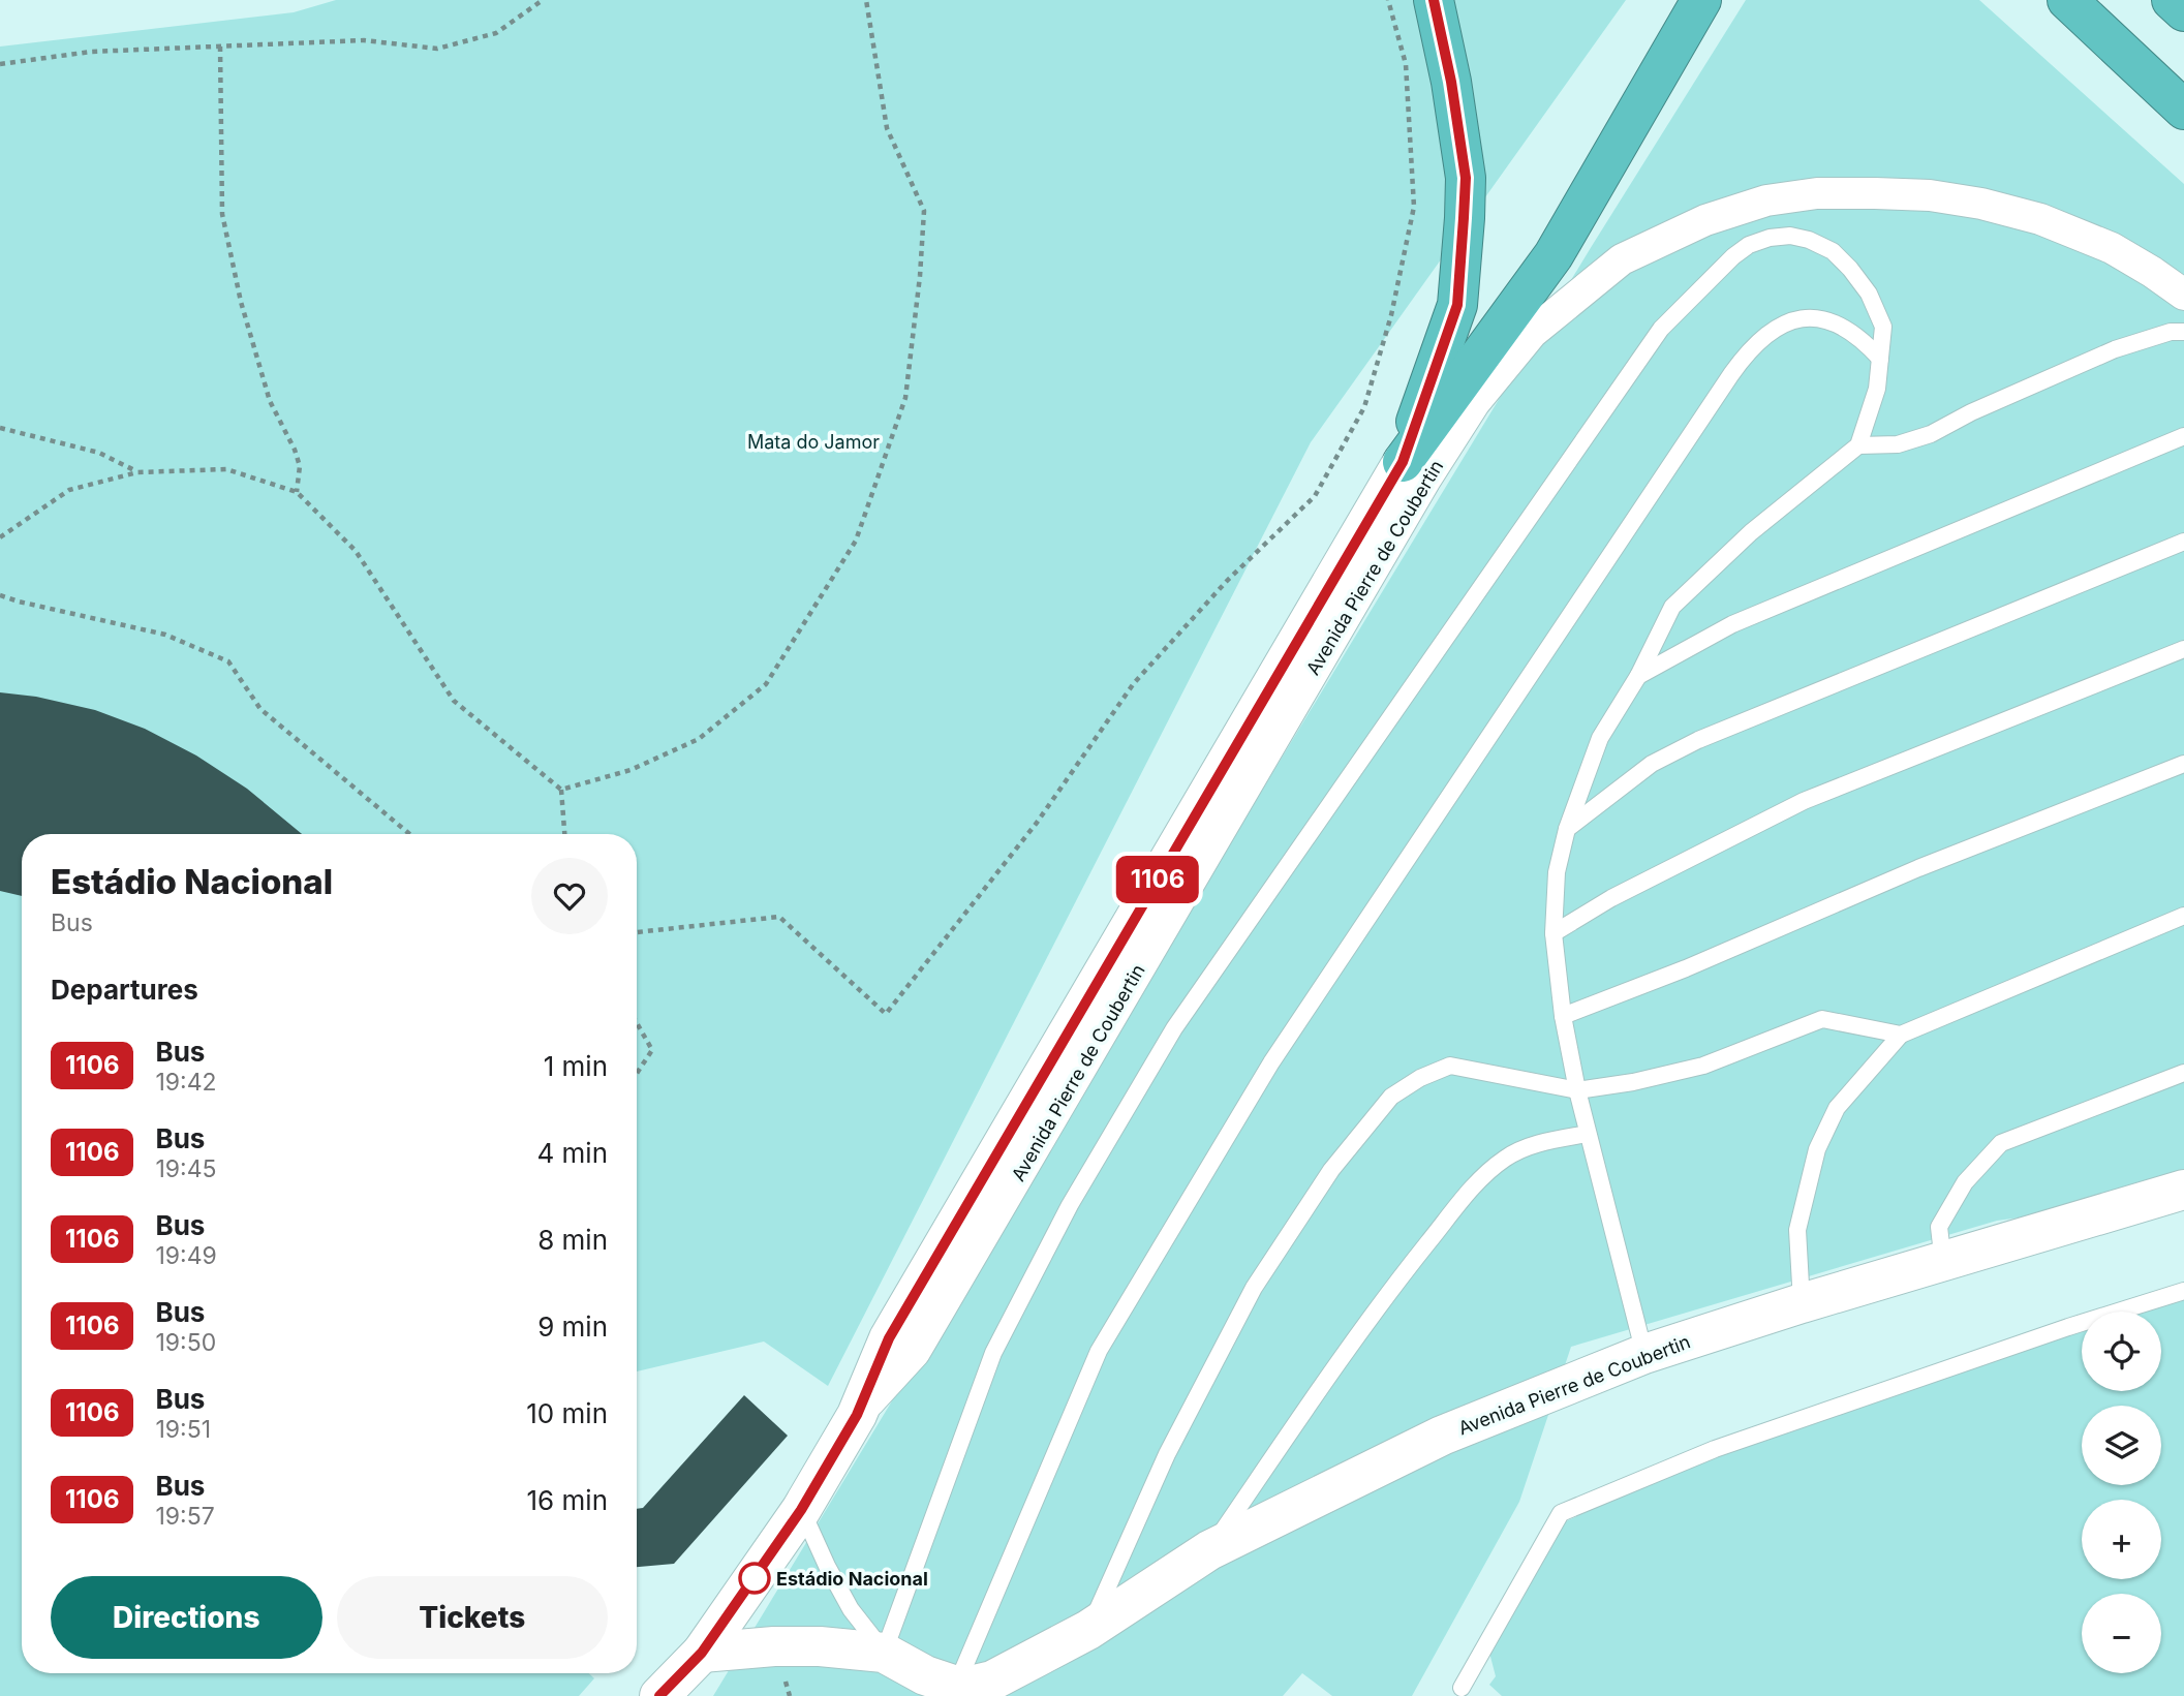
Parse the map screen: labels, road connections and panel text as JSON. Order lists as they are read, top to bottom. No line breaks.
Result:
{"streets":{"street":["Avenida Pierre de Coubertin"]},"parks":["Mata do Jamor"],"places":["Estádio Nacional"],"lines":["bus line 1106"],"page":{"on_map":"1106","heading":[["Estádio Nacional","Bus"],"Departures"],"list":[{"mark":"1106","name":"Bus","note":"19:42","value":"1 min"},{"mark":"1106","name":"Bus","note":"19:45","value":"4 min"},{"mark":"1106","name":"Bus","note":"19:49","value":"8 min"},{"mark":"1106","name":"Bus","note":"19:50","value":"9 min"},{"mark":"1106","name":"Bus","note":"19:51","value":"10 min"},{"mark":"1106","name":"Bus","note":"19:57","value":"16 min"}],"map_buttons":["+","−"],"buttons":["Directions","Tickets"]}}
